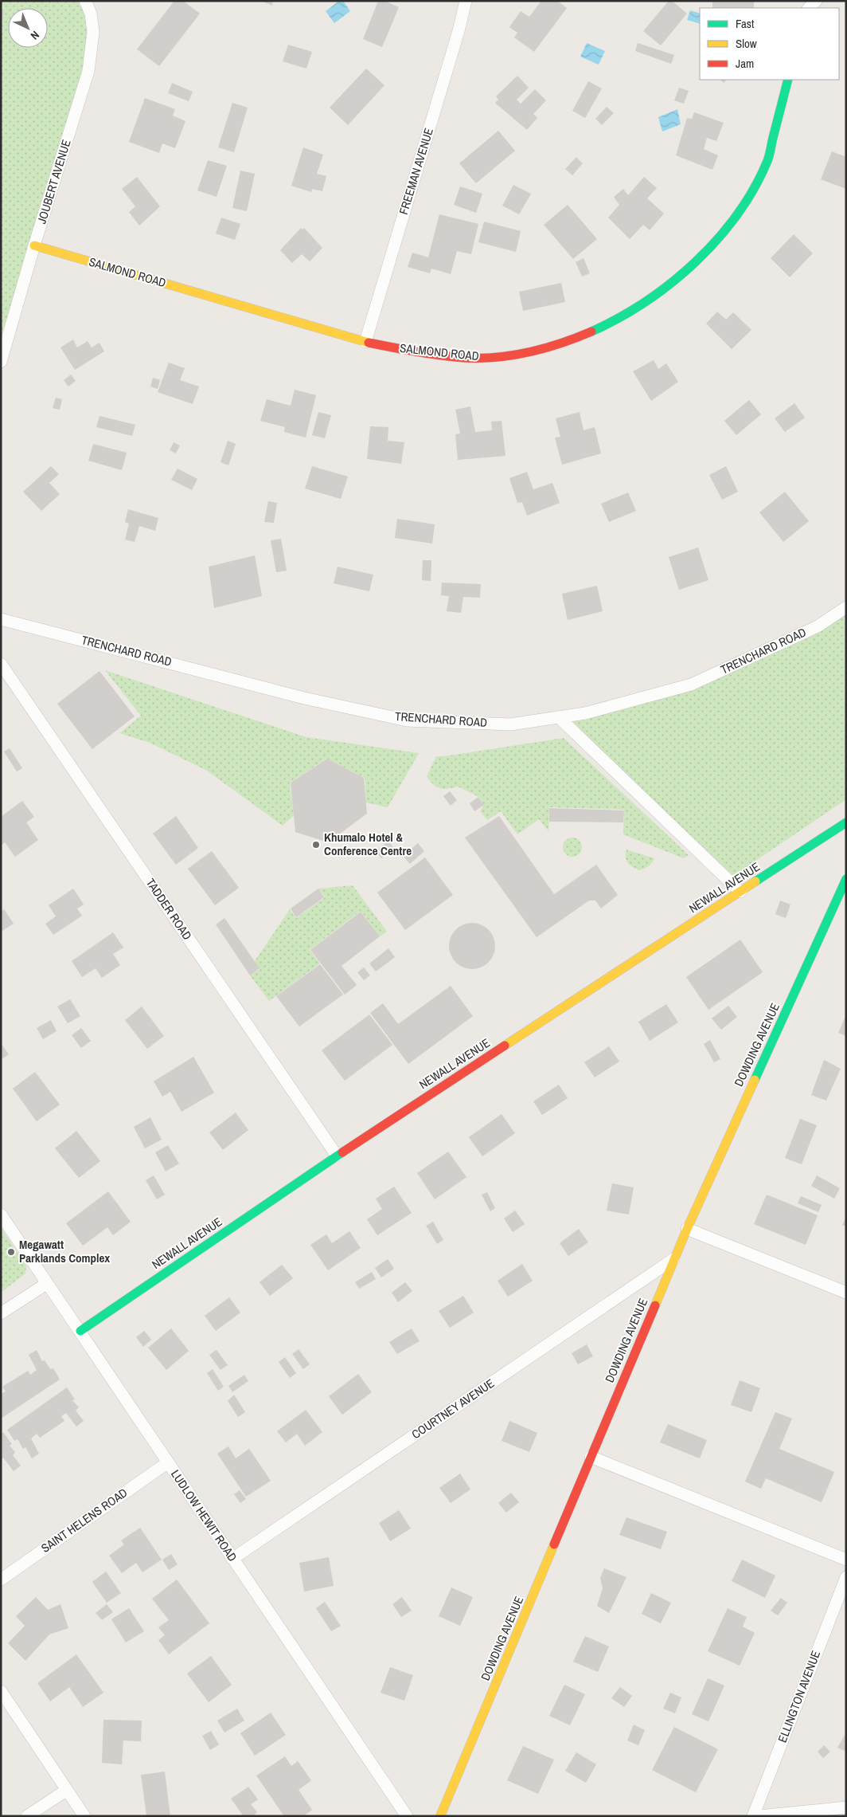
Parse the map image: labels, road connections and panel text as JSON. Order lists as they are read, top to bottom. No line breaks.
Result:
{"streets":{"street":["FREEMAN AVENUE","JOUBERT AVENUE","SALMOND ROAD","TRENCHARD ROAD","NEWALL AVENUE","TADDER ROAD","DOWDING AVENUE","COURTNEY AVENUE","LUDLOW HEWIT ROAD","SAINT HELENS ROAD","ELLINGTON AVENUE"]},"crossings":[["FREEMAN AVENUE","SALMOND ROAD"],["JOUBERT AVENUE","SALMOND ROAD"],["NEWALL AVENUE","TADDER ROAD"],["NEWALL AVENUE","LUDLOW HEWIT ROAD"],["DOWDING AVENUE","COURTNEY AVENUE"],["COURTNEY AVENUE","LUDLOW HEWIT ROAD"],["LUDLOW HEWIT ROAD","SAINT HELENS ROAD"]],"places":["Khumalo Hotel & Conference Centre","Megawatt Parklands Complex"],"legend":["Fast","Slow","Jam"],"north":"bottom right"}
